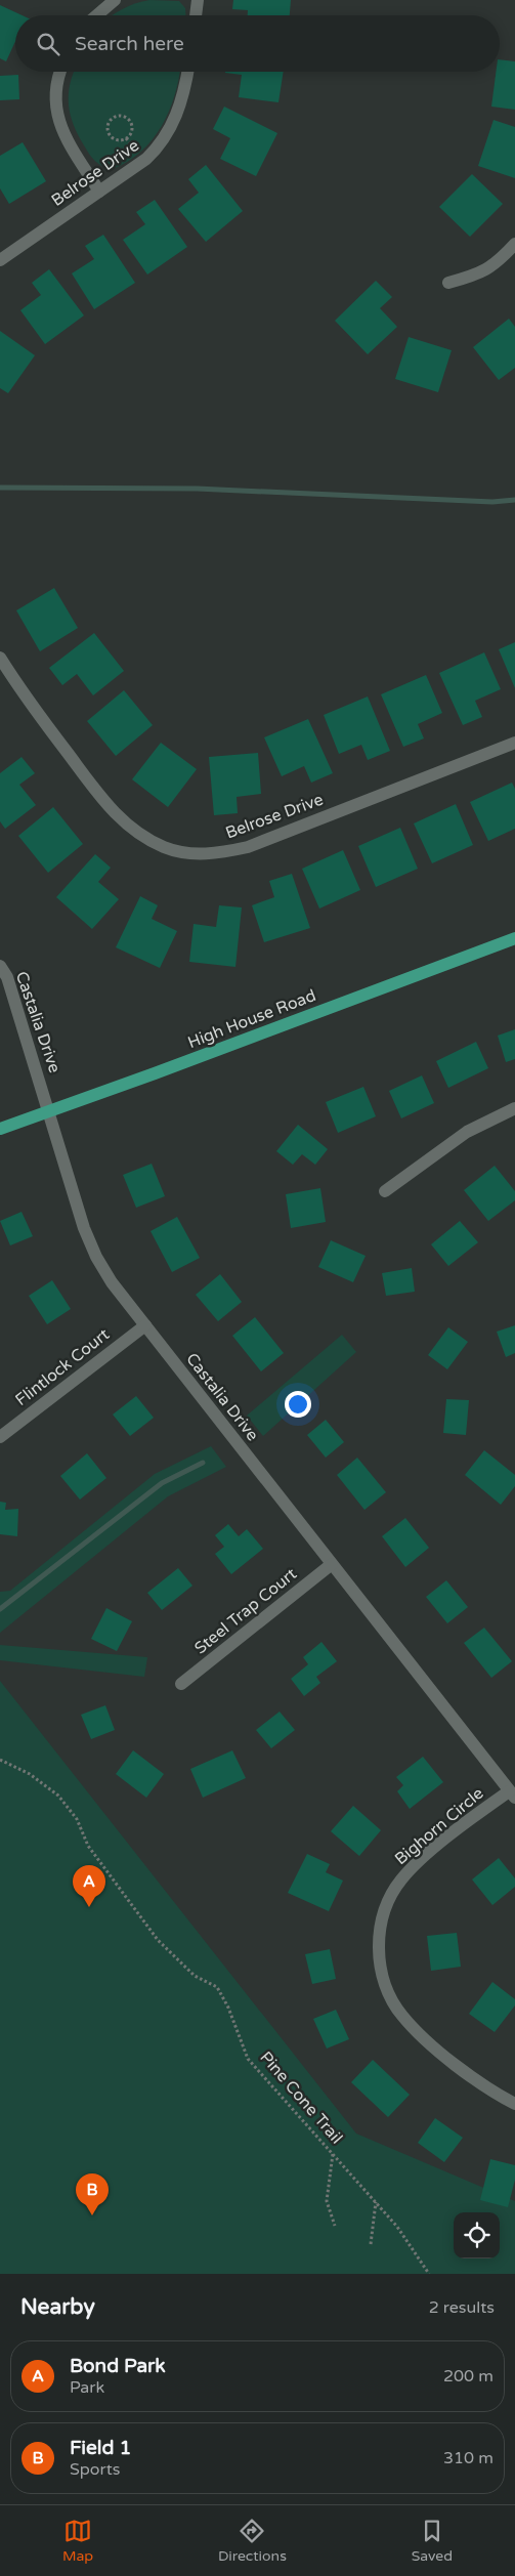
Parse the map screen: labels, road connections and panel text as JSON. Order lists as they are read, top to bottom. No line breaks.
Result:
{"streets":{"main road":["High House Road"],"street":["Belrose Drive","Castalia Drive","Flintlock Court","Steel Trap Court","Bighorn Circle"],"path":["Pine Cone Trail"]},"crossings":[["High House Road","Castalia Drive"],["Castalia Drive","Flintlock Court"],["Castalia Drive","Steel Trap Court"],["Castalia Drive","Bighorn Circle"]],"page":{"search":"Search here","pins":["A","B"],"heading":["Nearby","2 results"],"list":[{"mark":"A","name":"Bond Park","note":"Park","value":"200 m"},{"mark":"B","name":"Field 1","note":"Sports","value":"310 m"}],"nav":["Map","Directions","Saved"]}}
